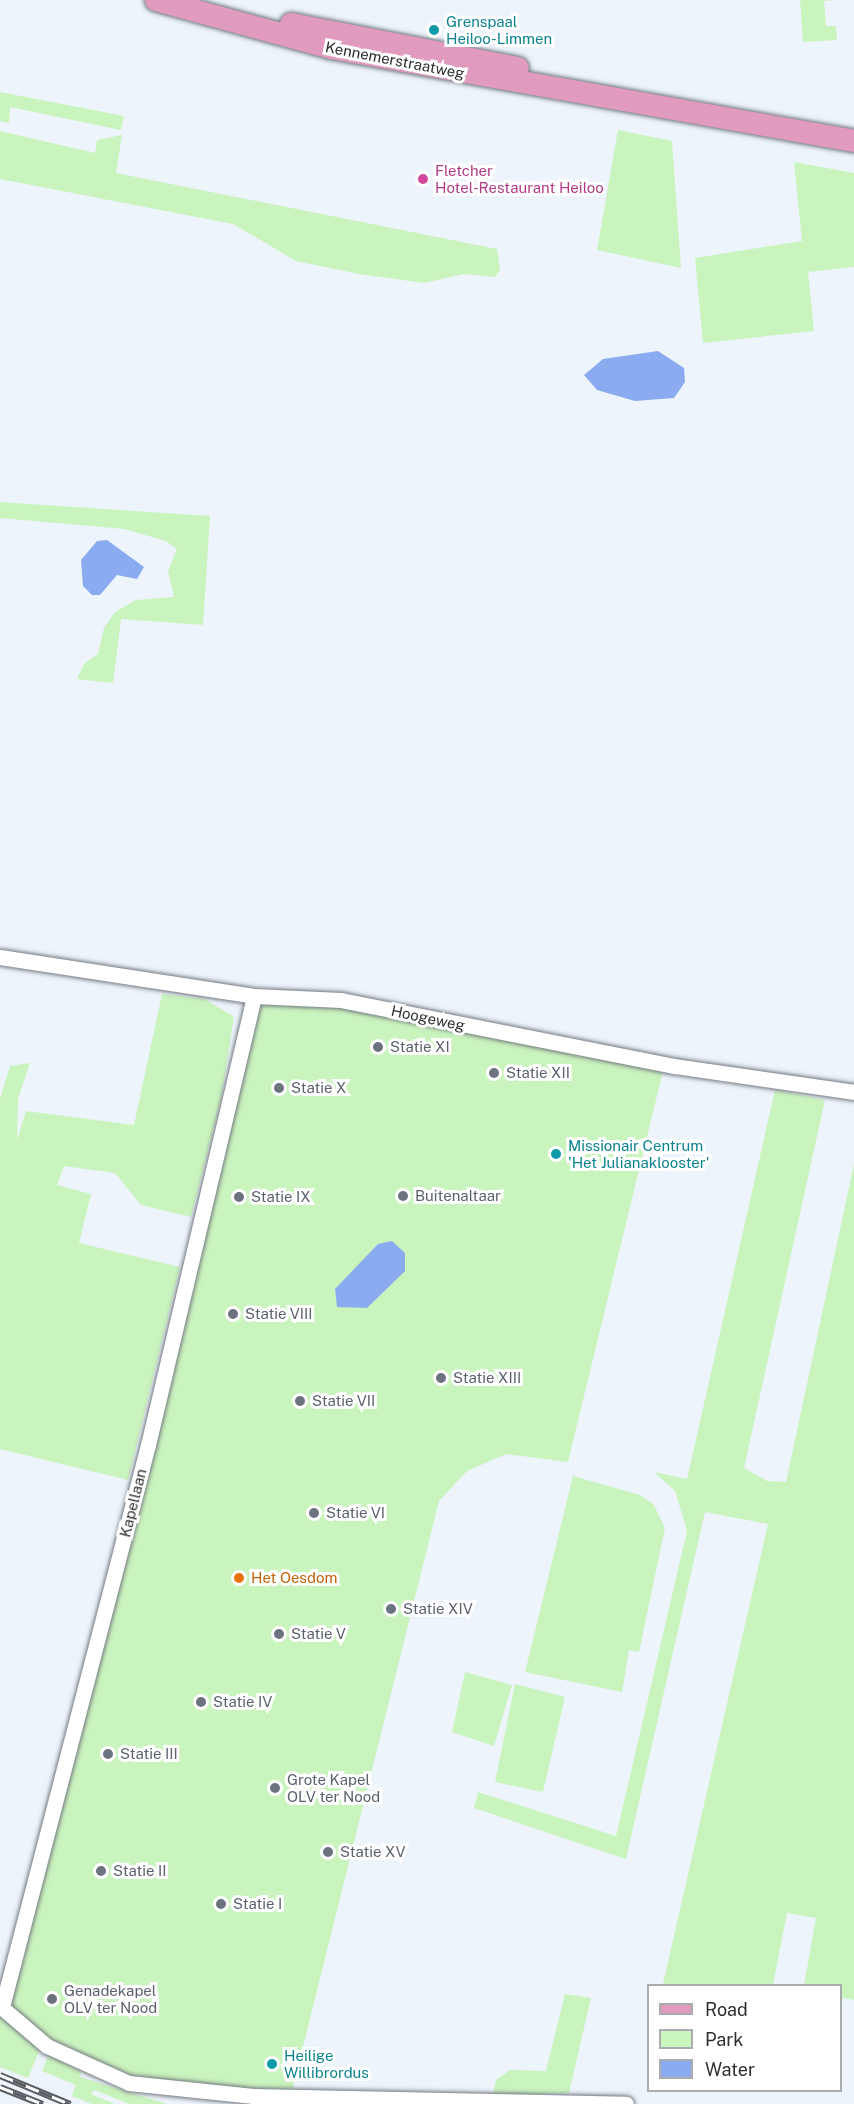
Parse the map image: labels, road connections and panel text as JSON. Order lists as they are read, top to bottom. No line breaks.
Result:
{"streets":{"main road":["Kennemerstraatweg"],"street":["Hoogeweg","Kapellaan"]},"crossings":[["Hoogeweg","Kapellaan"]],"places":["Grenspaal Heiloo-Limmen","Fletcher Hotel-Restaurant Heiloo","Statie XI","Statie XII","Statie X","Missionair Centrum 'Het Julianaklooster'","Buitenaltaar","Statie IX","Statie VIII","Statie XIII","Statie VII","Statie VI","Het Oesdom","Statie XIV","Statie V","Statie IV","Statie III","Grote Kapel OLV ter Nood","Statie XV","Statie II","Statie I","Genadekapel OLV ter Nood","Heilige Willibrordus"],"legend":["Road","Park","Water"]}
